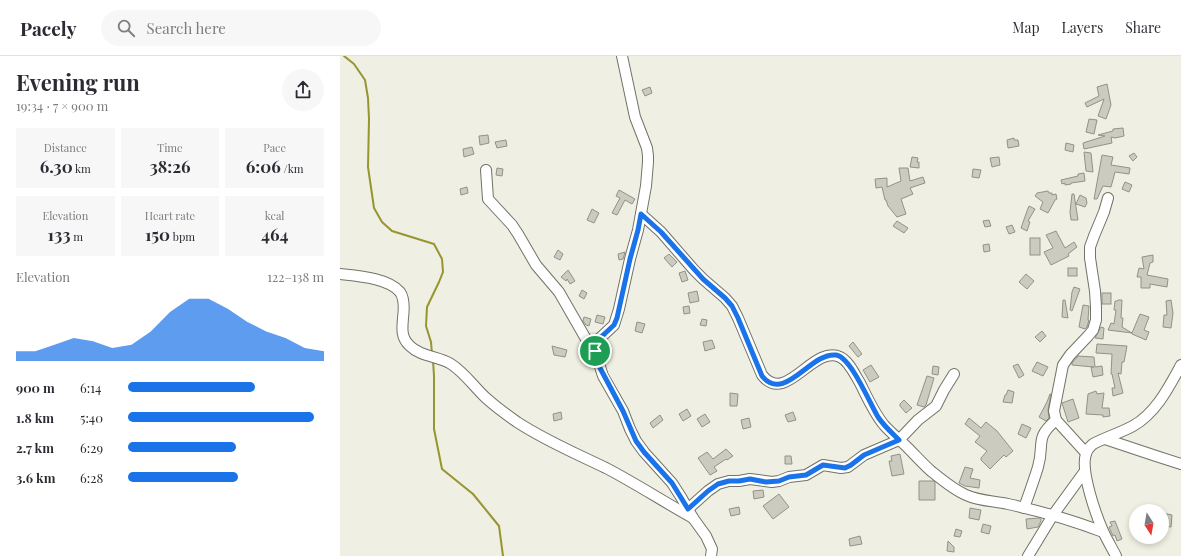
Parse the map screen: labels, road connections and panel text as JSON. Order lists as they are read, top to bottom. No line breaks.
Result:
{"north":"bottom","page":{"header":"Pacely","search":"Search here","nav":["Map","Layers","Share"],"heading":["Evening run","19:34 · 7 × 900 m"],"stats":[["Distance","6.30 km"],["Time","38:26"],["Pace","6:06 /km"],["Elevation","133 m"],["Heart rate","150 bpm"],["kcal","464"]],"chart":["Elevation","122–138 m"],"list":[{"name":"900 m","note":"6:14"},{"name":"1.8 km","note":"5:40"},{"name":"2.7 km","note":"6:29"},{"name":"3.6 km","note":"6:28"}]}}
